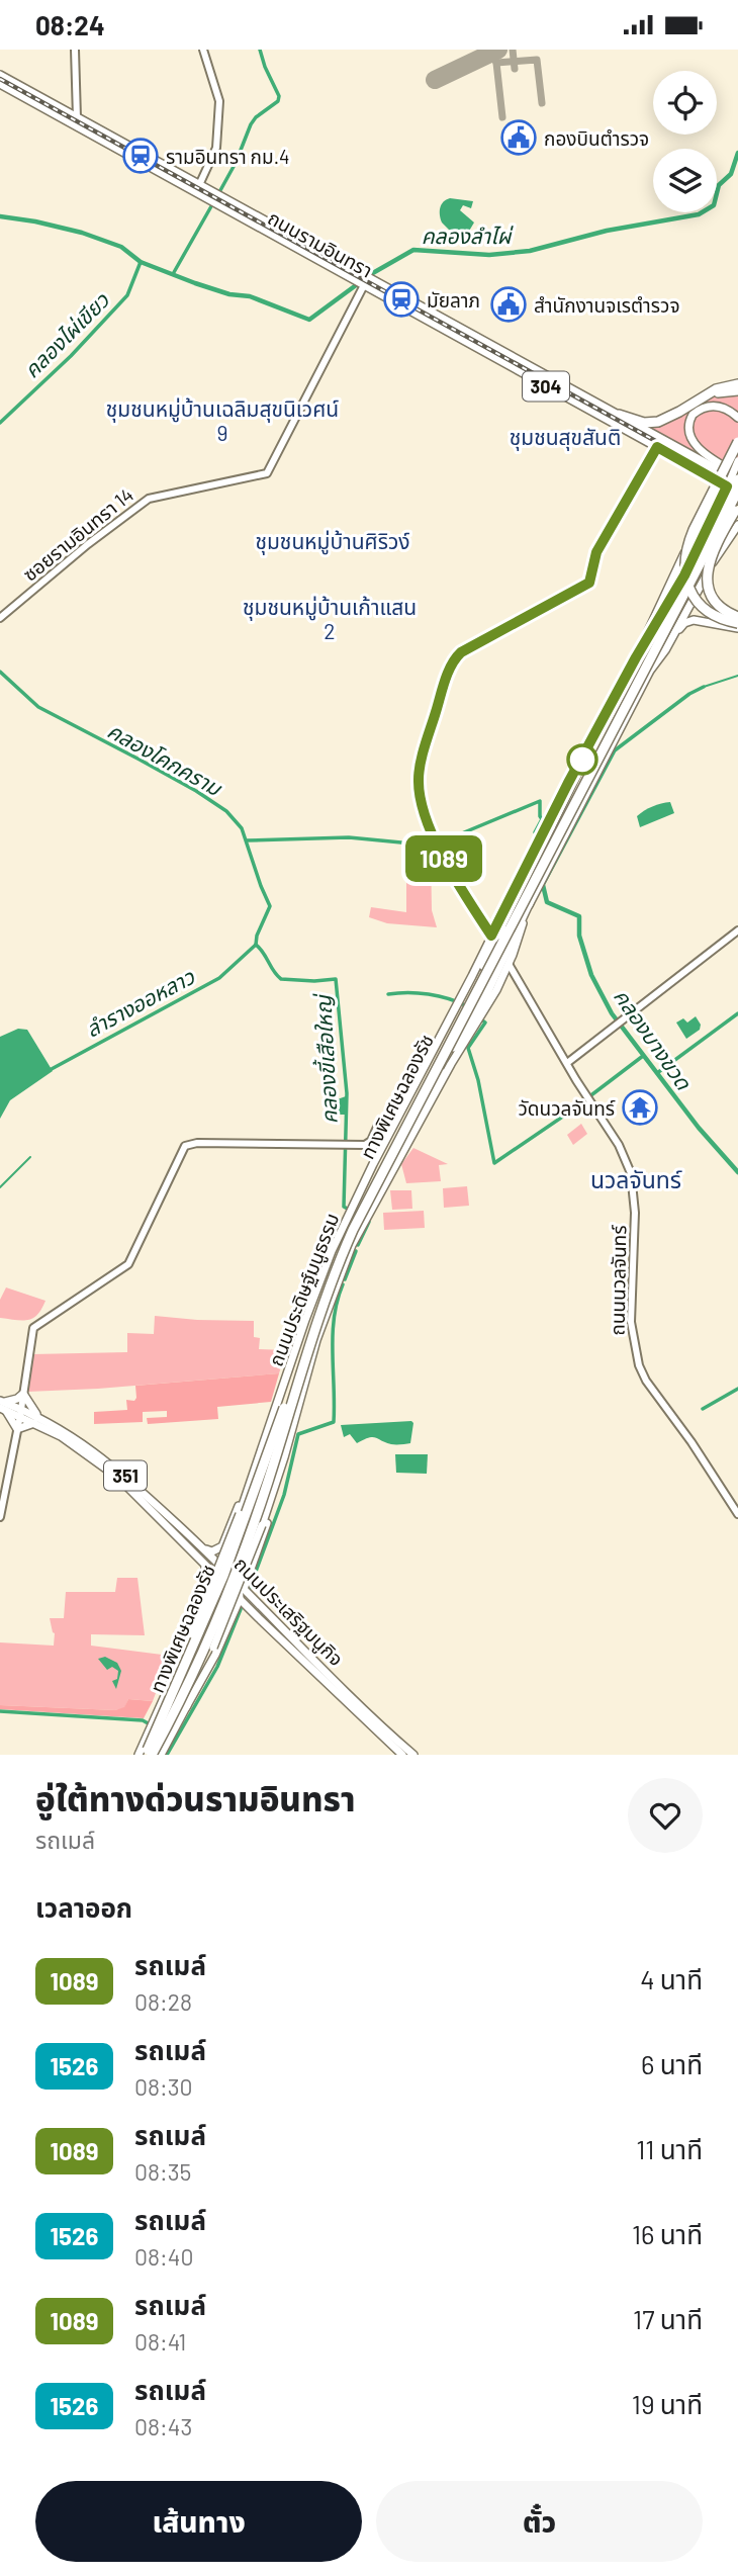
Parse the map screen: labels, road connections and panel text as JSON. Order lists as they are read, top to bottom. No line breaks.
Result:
{"streets":{"highway":["ทางพิเศษฉลองรัช"],"main road":["ถนนรามอินทรา","304","ถนนประดิษฐ์มนูธรรม","351","ถนนประเสริฐมนูกิจ"],"street":["ซอยรามอินทรา 14","ถนนนวลจันทร์"]},"crossings":[["ถนนรามอินทรา","ซอยรามอินทรา 14"],["ถนนรามอินทรา","ทางพิเศษฉลองรัช"],["ถนนรามอินทรา","ถนนประดิษฐ์มนูธรรม"],["ทางพิเศษฉลองรัช","ถนนประดิษฐ์มนูธรรม"],["ถนนนวลจันทร์","ถนนประดิษฐ์มนูธรรม"]],"districts":["ชุมชนหมู่บ้านเฉลิมสุขนิเวศน์ 9","ชุมชนสุขสันติ","ชุมชนหมู่บ้านศิริวง์","ชุมชนหมู่บ้านเก้าแสน 2","นวลจันทร์"],"water":["คลองลำไผ่","คลองไผ่เขียว","คลองโคกคราม","ลำรางออหลาว","คลองบางขวด","คลองขี้เสือใหญ่"],"places":{"public building":["กองบินตำรวจ","สำนักงานจเรตำรวจ"],"station":["รามอินทรา กม.4","มัยลาภ"],"temple":["วัดนวลจันทร์"]},"lines":["bus line 1089"],"page":{"status":"08:24","on_map":"1089","heading":[["อู่ใต้ทางด่วนรามอินทรา","รถเมล์"],"เวลาออก"],"list":[{"mark":"1089","name":"รถเมล์","note":"08:28","value":"4 นาที"},{"mark":"1526","name":"รถเมล์","note":"08:30","value":"6 นาที"},{"mark":"1089","name":"รถเมล์","note":"08:35","value":"11 นาที"},{"mark":"1526","name":"รถเมล์","note":"08:40","value":"16 นาที"},{"mark":"1089","name":"รถเมล์","note":"08:41","value":"17 นาที"},{"mark":"1526","name":"รถเมล์","note":"08:43","value":"19 นาที"}],"buttons":["เส้นทาง","ตั๋ว"]}}
